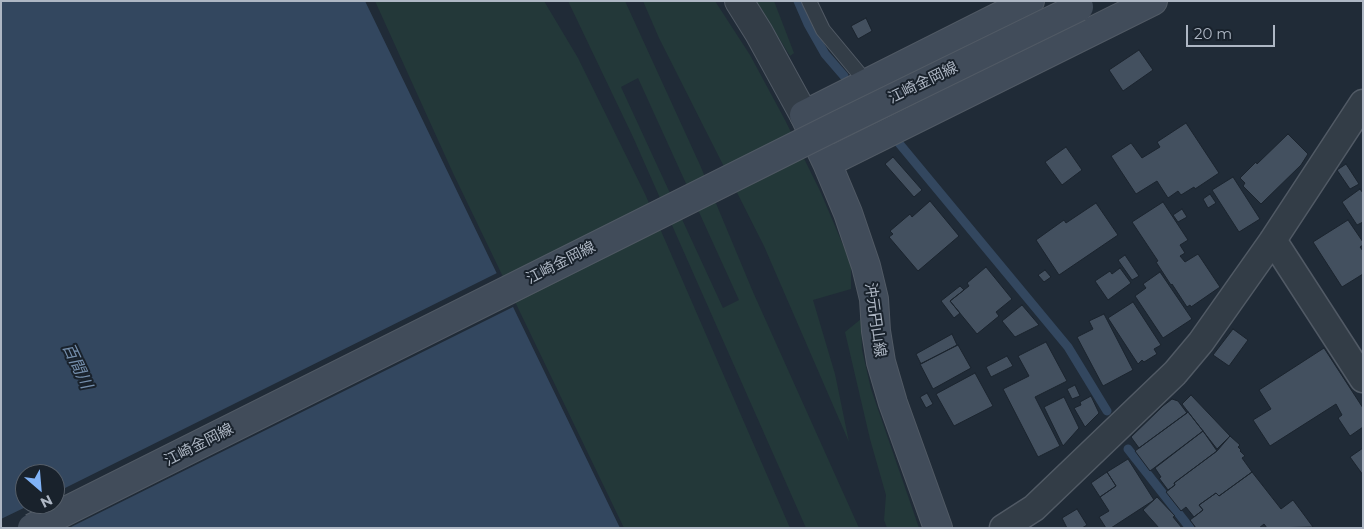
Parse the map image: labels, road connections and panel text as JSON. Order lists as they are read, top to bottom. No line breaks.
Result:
{"streets":{"main road":["江崎金岡線","沖元円山線"]},"water":["百間川"],"scale_bar":"20 m","north":"bottom right"}
